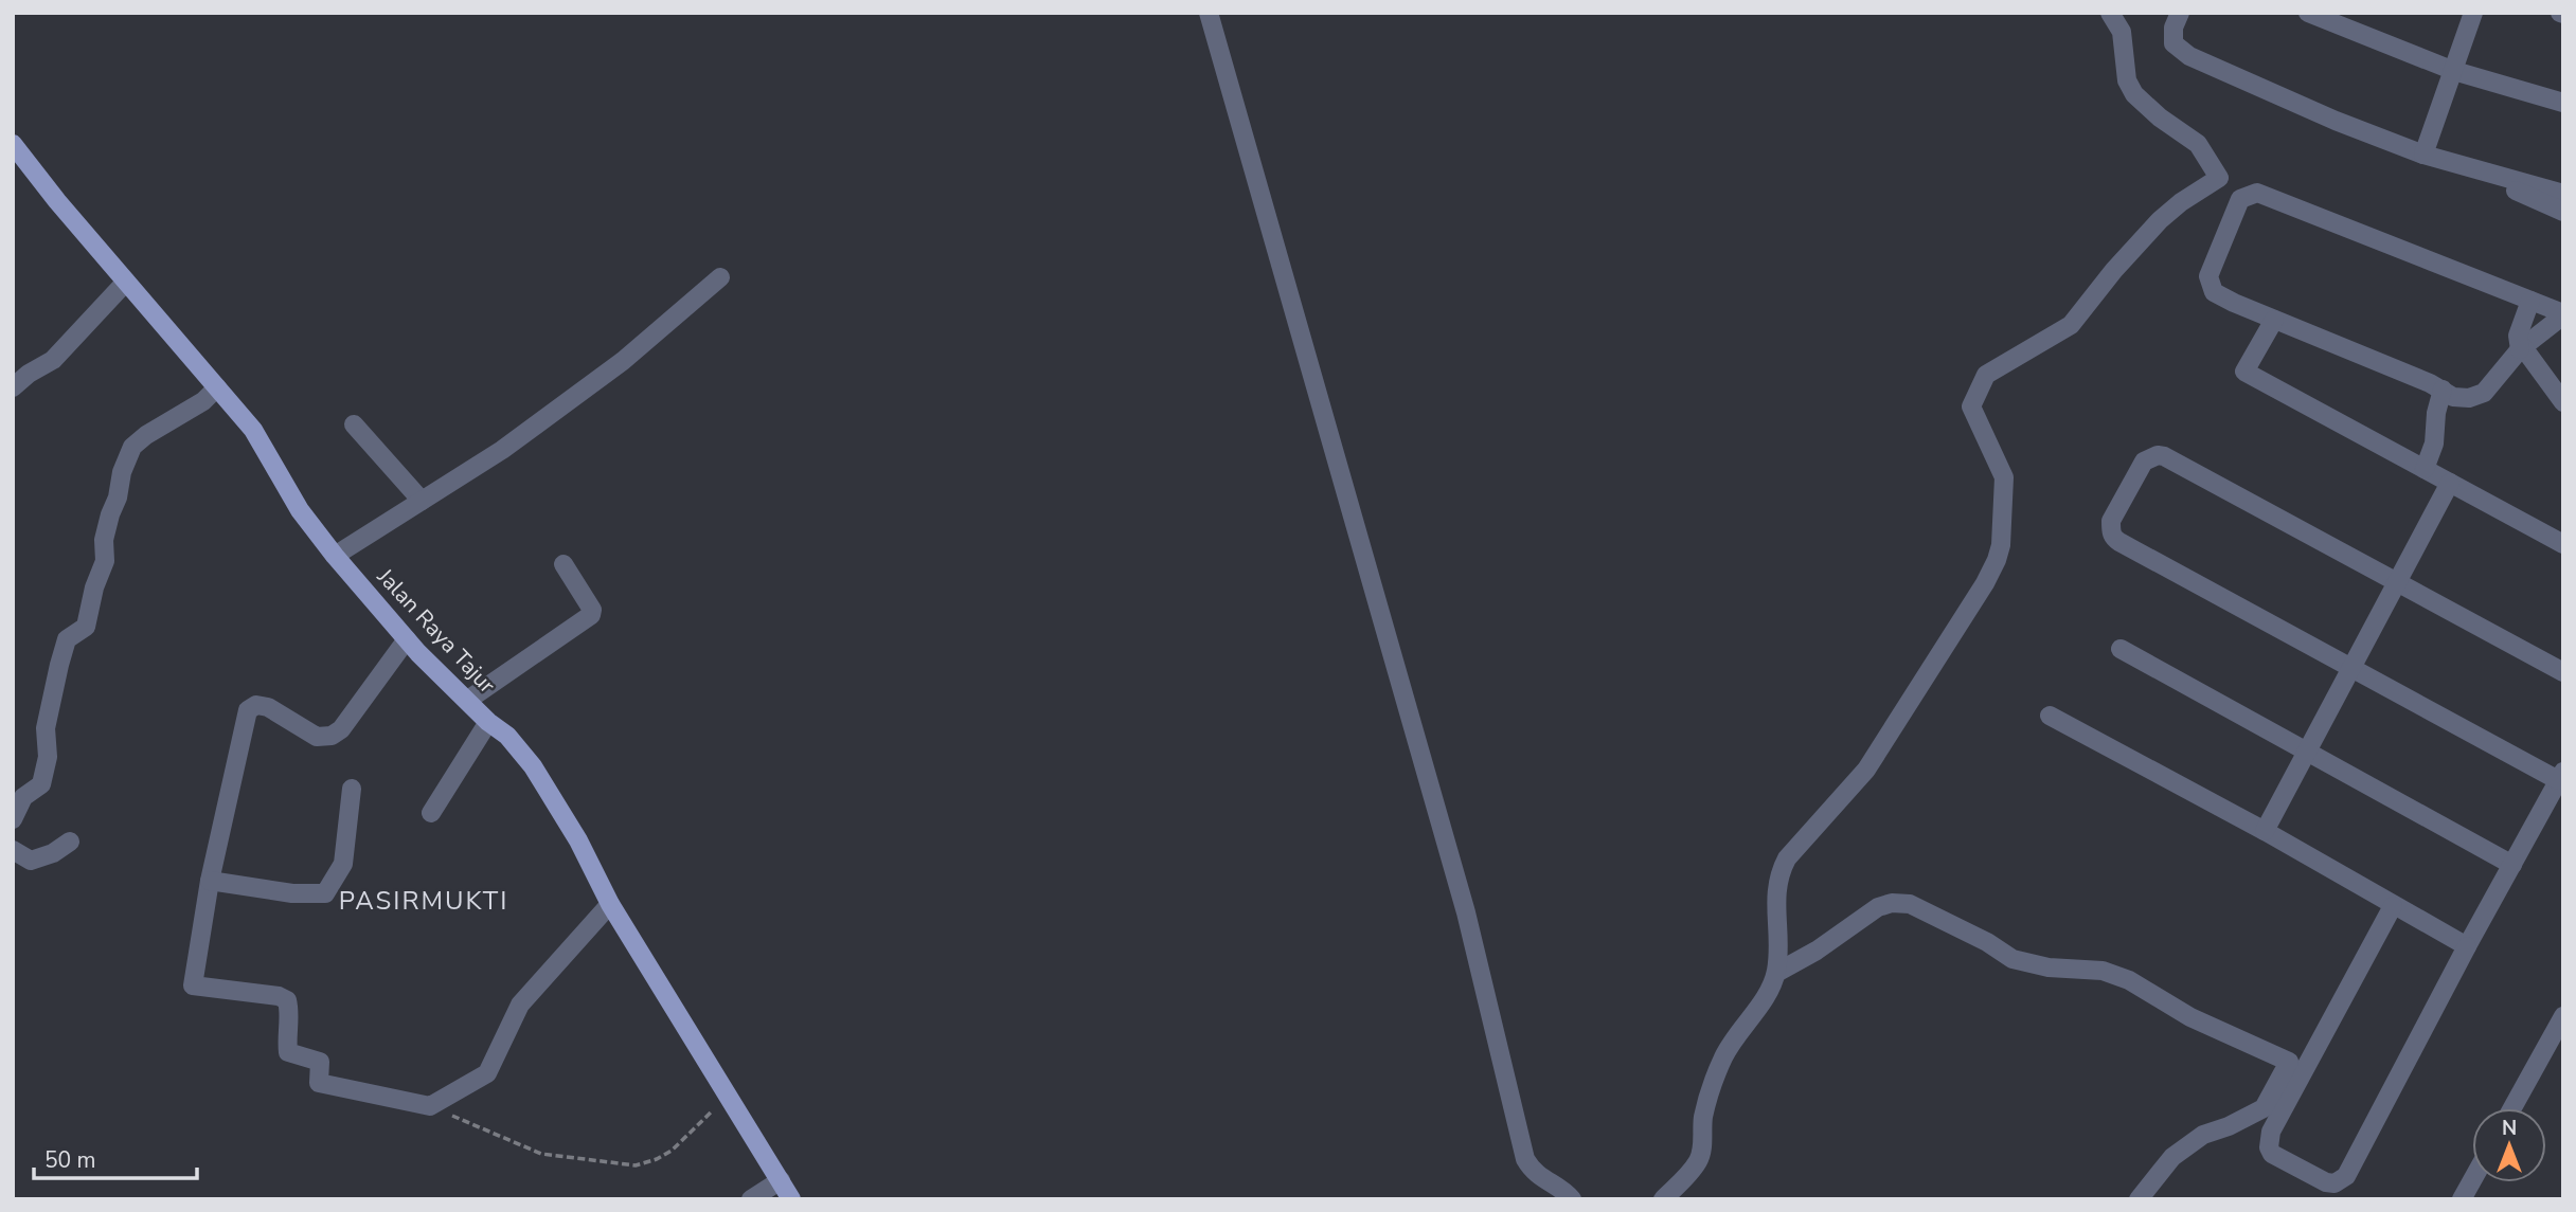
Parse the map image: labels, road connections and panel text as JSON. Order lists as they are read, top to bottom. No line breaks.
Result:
{"streets":{"main road":["Jalan Raya Tajur"]},"districts":["PASIRMUKTI"],"scale_bar":"50 m","north":"top"}
